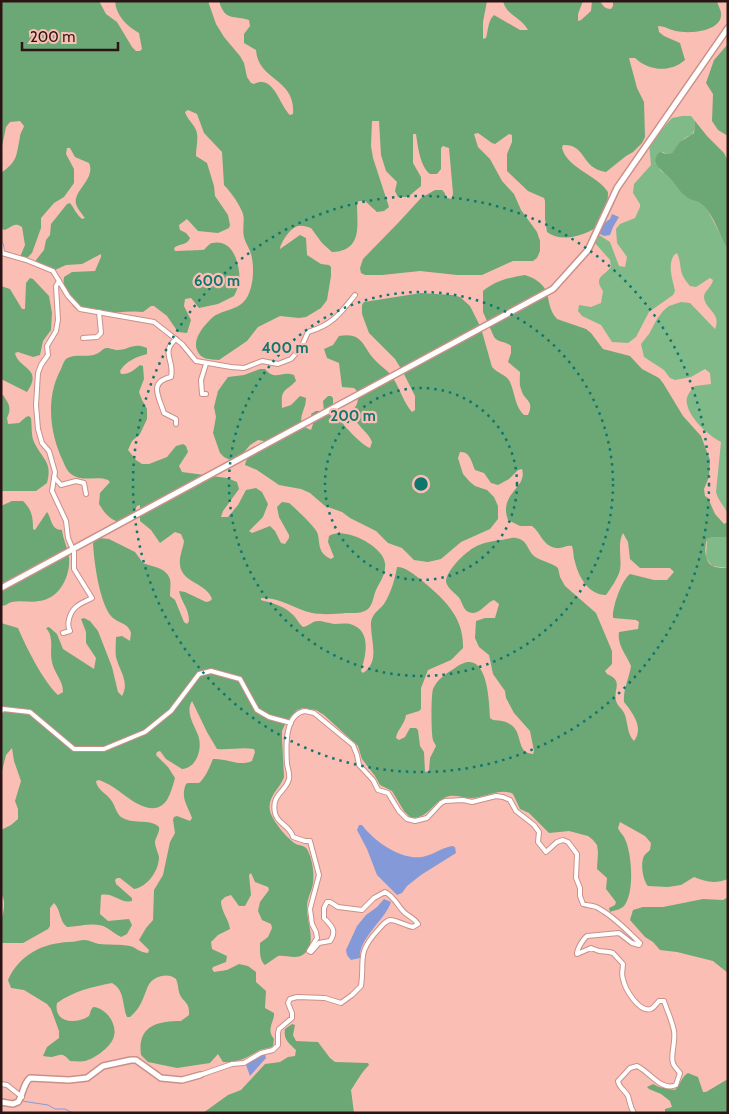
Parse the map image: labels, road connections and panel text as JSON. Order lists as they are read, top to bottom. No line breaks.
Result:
{"scale_bar":"200 m","rings":["600 m","400 m","200 m"]}
